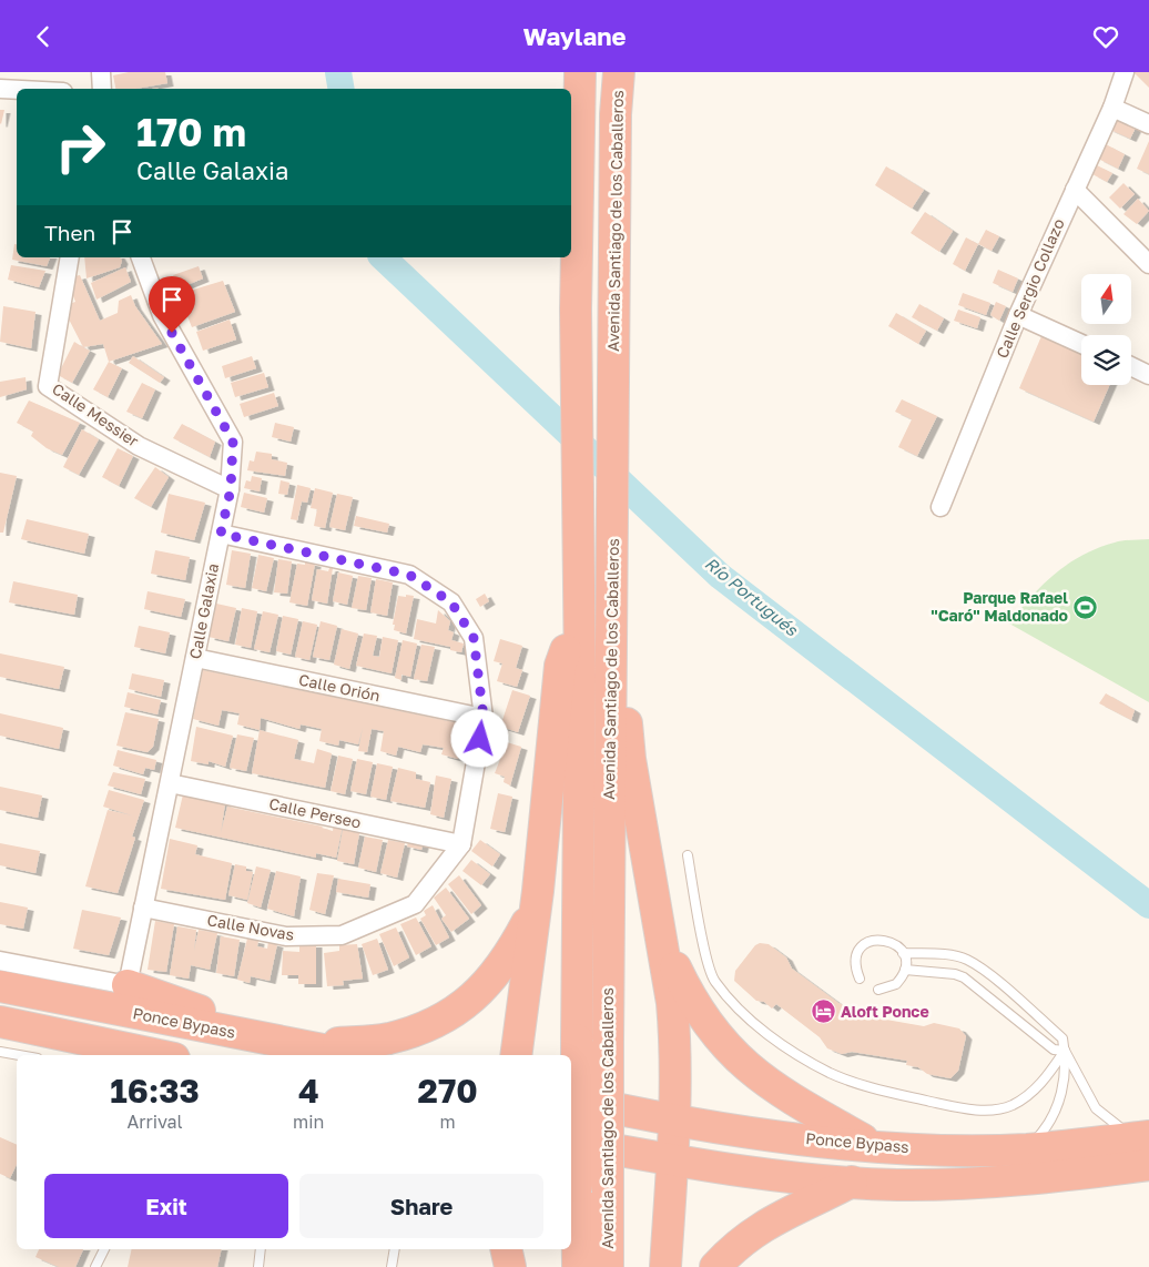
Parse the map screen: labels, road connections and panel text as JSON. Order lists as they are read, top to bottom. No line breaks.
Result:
{"streets":{"highway":["Avenida Santiago de los Caballeros","Ponce Bypass"],"street":["Calle Sergio Collazo","Calle Messier","Calle Galaxia","Calle Orión","Calle Perseo","Calle Novas"]},"crossings":[["Calle Messier","Calle Galaxia"],["Calle Galaxia","Calle Orión"],["Calle Galaxia","Calle Perseo"],["Calle Galaxia","Calle Novas"],["Calle Orión","Calle Novas"],["Calle Perseo","Calle Novas"]],"water":["Río Portugués"],"places":{"sports":["Parque Rafael \"Caró\" Maldonado"],"hotel":["Aloft Ponce"]},"north":"top","page":{"header":"Waylane","turn":["170 m","Calle Galaxia"],"then":"Then","eta":["16:33","Arrival","4","min","270","m"],"buttons":["Exit","Share"]}}
